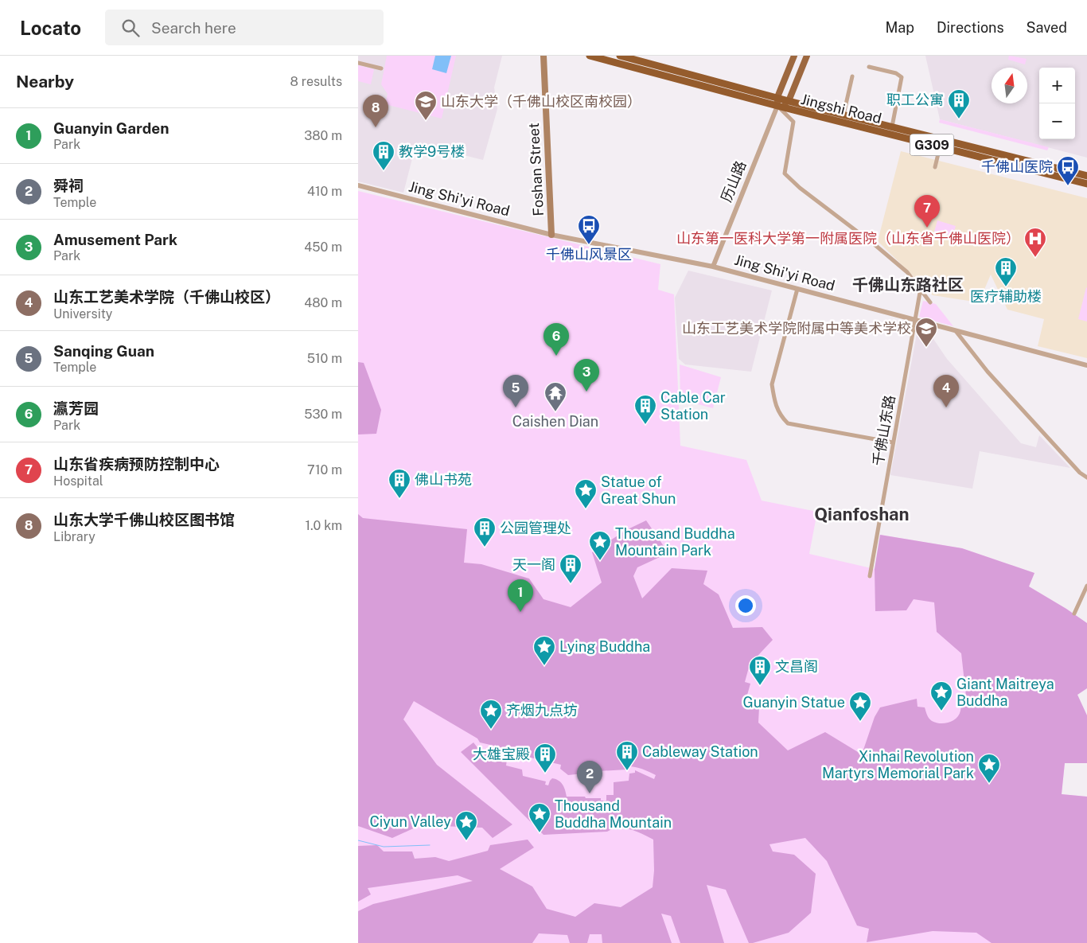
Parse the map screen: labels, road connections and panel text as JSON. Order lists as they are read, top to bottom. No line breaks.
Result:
{"streets":{"highway":["Jingshi Road","G309"],"main road":["Foshan Street"],"street":["历山路","Jing Shi'yi Road","千佛山东路"]},"crossings":[["Jingshi Road","历山路"],["Foshan Street","Jing Shi'yi Road"],["历山路","Jing Shi'yi Road"],["Jing Shi'yi Road","千佛山东路"]],"districts":["千佛山东路社区","Qianfoshan"],"places":{"building":["职工公寓","教学9号楼","医疗辅助楼","Cable Car Station","佛山书苑","公园管理处","天一阁","文昌阁","Cableway Station","大雄宝殿"],"school or university":["山东大学（千佛山校区南校园）","山东工艺美术学院附属中等美术学校"],"bus stop":["千佛山医院","千佛山风景区"],"hospital":["山东第一医科大学第一附属医院（山东省千佛山医院）"],"temple":["Caishen Dian"],"place":["Statue of Great Shun","Thousand Buddha Mountain Park","Lying Buddha","Giant Maitreya Buddha","Guanyin Statue","齐烟九点坊","Xinhai Revolution Martyrs Memorial Park","Thousand Buddha Mountain","Ciyun Valley"]},"north":"top","page":{"header":"Locato","search":"Search here","nav":["Map","Directions","Saved"],"heading":["Nearby","8 results"],"map_buttons":["+","−"],"pins":["8","7","6","3","4","5","1","2"],"list":[{"mark":"1","name":"Guanyin Garden","note":"Park","value":"380 m"},{"mark":"2","name":"舜祠","note":"Temple","value":"410 m"},{"mark":"3","name":"Amusement Park","note":"Park","value":"450 m"},{"mark":"4","name":"山东工艺美术学院（千佛山校区）","note":"University","value":"480 m"},{"mark":"5","name":"Sanqing Guan","note":"Temple","value":"510 m"},{"mark":"6","name":"瀛芳园","note":"Park","value":"530 m"},{"mark":"7","name":"山东省疾病预防控制中心","note":"Hospital","value":"710 m"},{"mark":"8","name":"山东大学千佛山校区图书馆","note":"Library","value":"1.0 km"}]}}
